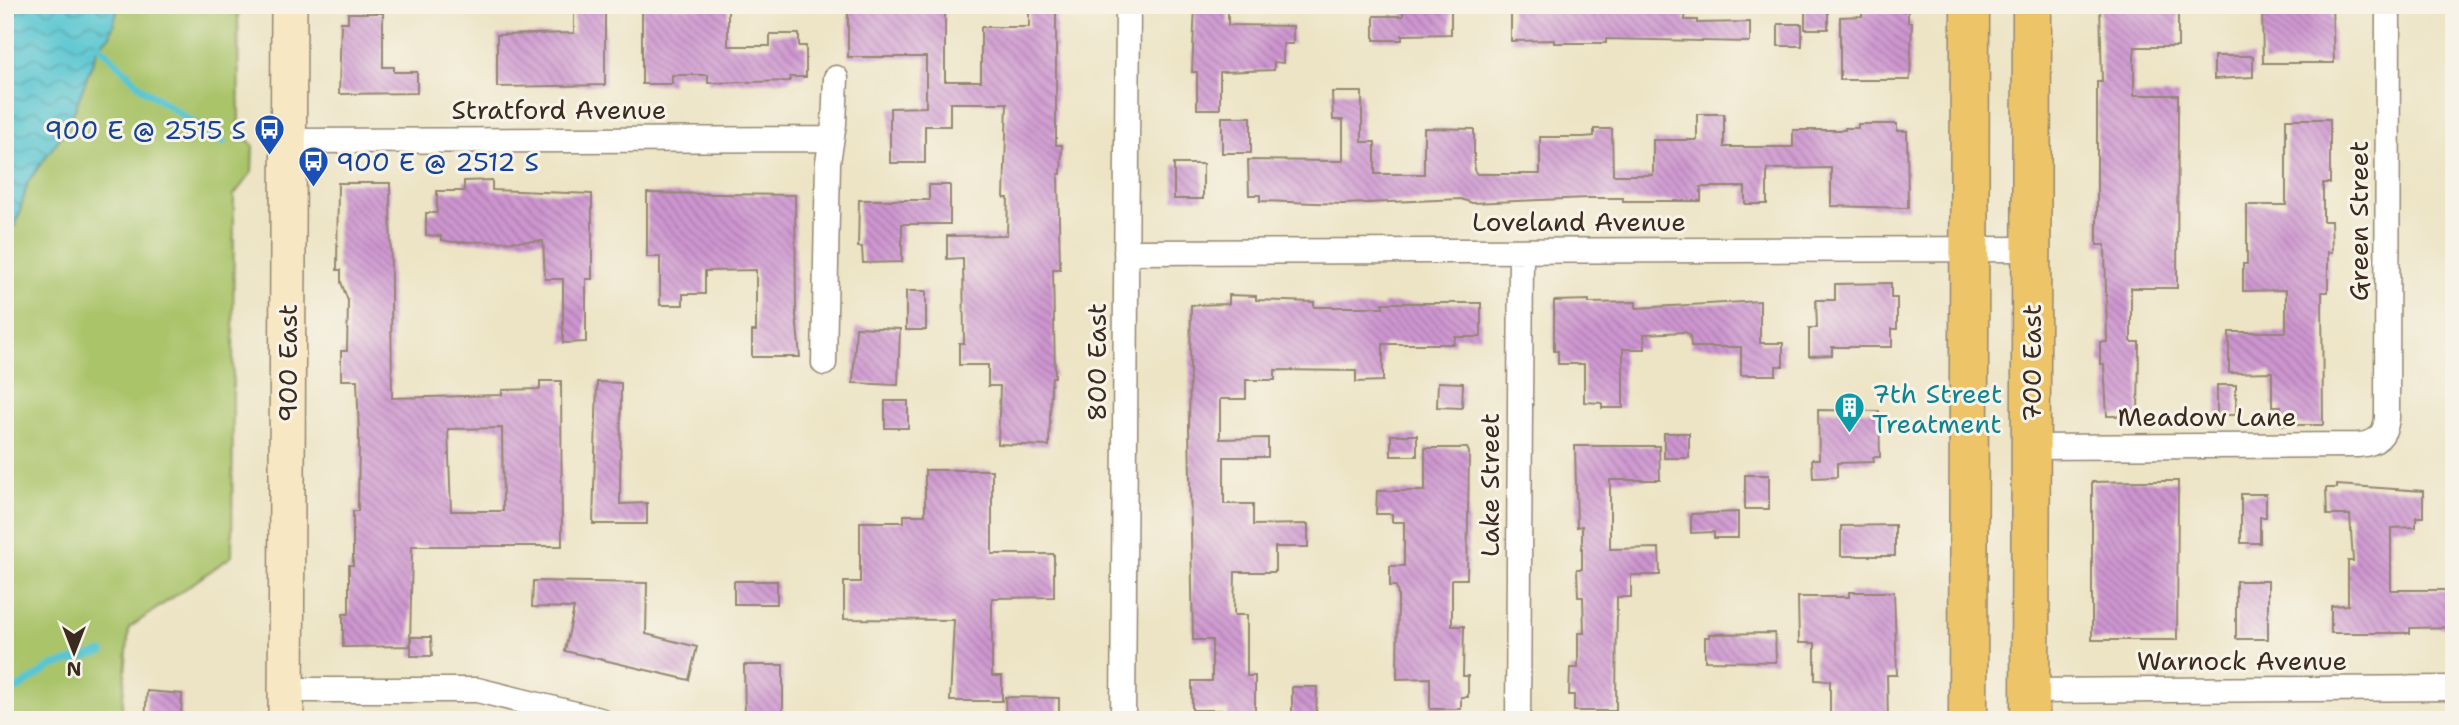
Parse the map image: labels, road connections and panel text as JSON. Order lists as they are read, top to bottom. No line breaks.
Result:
{"streets":{"main road":["700 East"],"street":["Stratford Avenue","Loveland Avenue","Green Street","800 East","900 East","Meadow Lane","Lake Street","Warnock Avenue"]},"crossings":[["Stratford Avenue","900 East"],["Loveland Avenue","800 East"],["Loveland Avenue","700 East"],["Loveland Avenue","Lake Street"],["Green Street","Meadow Lane"],["700 East","Meadow Lane"],["700 East","Warnock Avenue"]],"places":{"bus stop":["900 E @ 2515 S","900 E @ 2512 S"],"building":["7th Street Treatment"]},"north":"bottom"}
